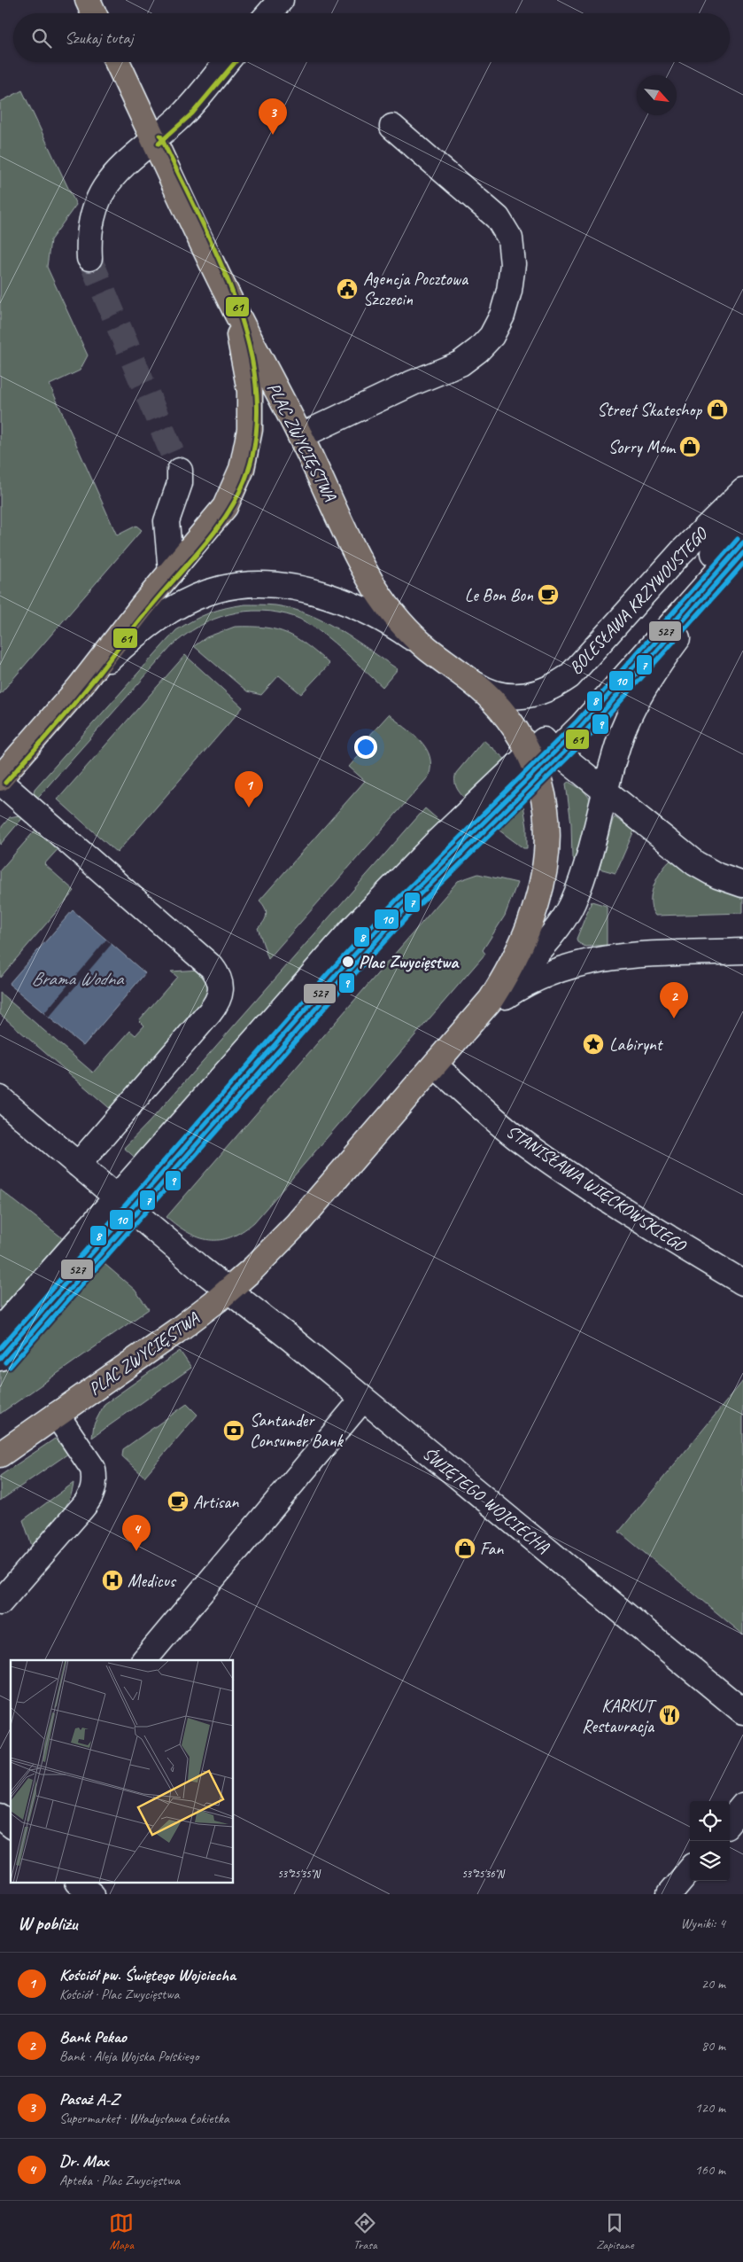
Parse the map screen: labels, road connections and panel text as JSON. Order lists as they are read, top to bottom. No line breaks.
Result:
{"streets":{"main road":["PLAC ZWYCIĘSTWA"],"street":["BOLESŁAWA KRZYWOUSTEGO","STANISŁAWA WIĘCKOWSKIEGO","ŚWIĘTEGO WOJCIECHA"]},"crossings":[["PLAC ZWYCIĘSTWA","BOLESŁAWA KRZYWOUSTEGO"],["PLAC ZWYCIĘSTWA","STANISŁAWA WIĘCKOWSKIEGO"],["PLAC ZWYCIĘSTWA","ŚWIĘTEGO WOJCIECHA"]],"water":["Brama Wodna"],"places":{"public building":["Agencja Pocztowa Szczecin"],"shop":["Street Skateshop","Sorry Mom","Fan"],"cafe":["Le Bon Bon","Artisan"],"other":["Plac Zwycięstwa"],"place":["Labirynt"],"bank":["Santander Consumer Bank"],"hospital":["Medicus"],"restaurant":["KARKUT Restauracja"]},"lines":["transit line 61","transit line 8","transit line 10","transit line 527","transit line 7","transit line 9"],"north":"bottom right","page":{"search":"Szukaj tutaj","pins":["3","1","2","4"],"heading":["W pobliżu","Wyniki: 4"],"list":[{"mark":"1","name":"Kościół pw. Świętego Wojciecha","note":"Kościół · Plac Zwycięstwa","value":"20 m"},{"mark":"2","name":"Bank Pekao","note":"Bank · Aleja Wojska Polskiego","value":"80 m"},{"mark":"3","name":"Pasaż A-Z","note":"Supermarket · Władysława Łokietka","value":"120 m"},{"mark":"4","name":"Dr. Max","note":"Apteka · Plac Zwycięstwa","value":"160 m"}],"nav":["Mapa","Trasa","Zapisane"]},"coordinates":["53°25'35\"N","53°25'36\"N"]}
